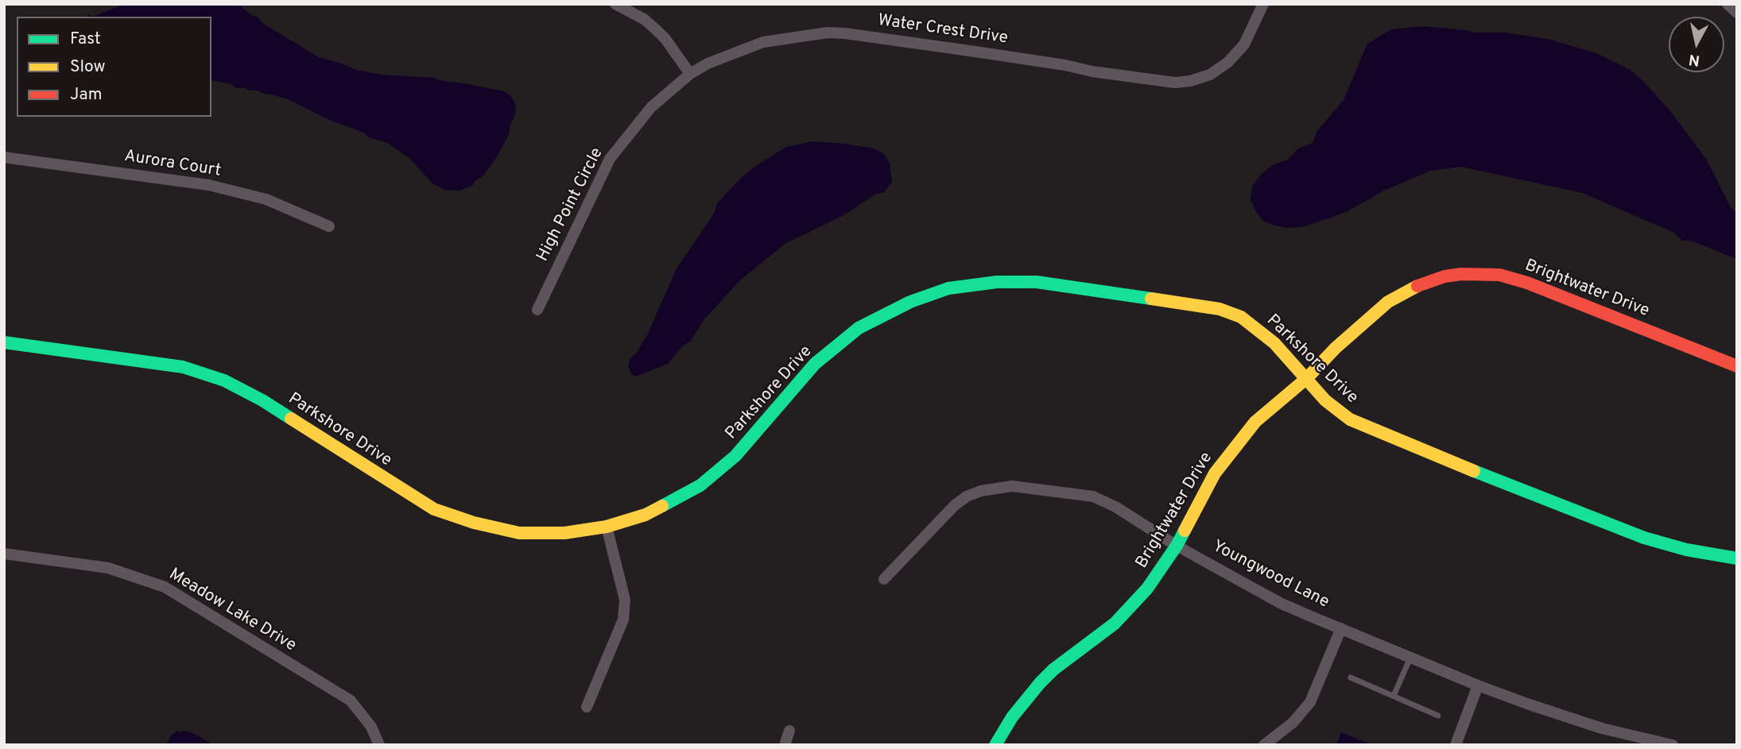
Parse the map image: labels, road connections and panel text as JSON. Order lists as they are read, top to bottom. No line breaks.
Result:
{"streets":{"street":["Water Crest Drive","Aurora Court","High Point Circle","Brightwater Drive","Parkshore Drive","Youngwood Lane","Meadow Lake Drive"]},"crossings":[["Water Crest Drive","High Point Circle"],["Brightwater Drive","Parkshore Drive"],["Brightwater Drive","Youngwood Lane"]],"legend":["Fast","Slow","Jam"],"north":"bottom"}
